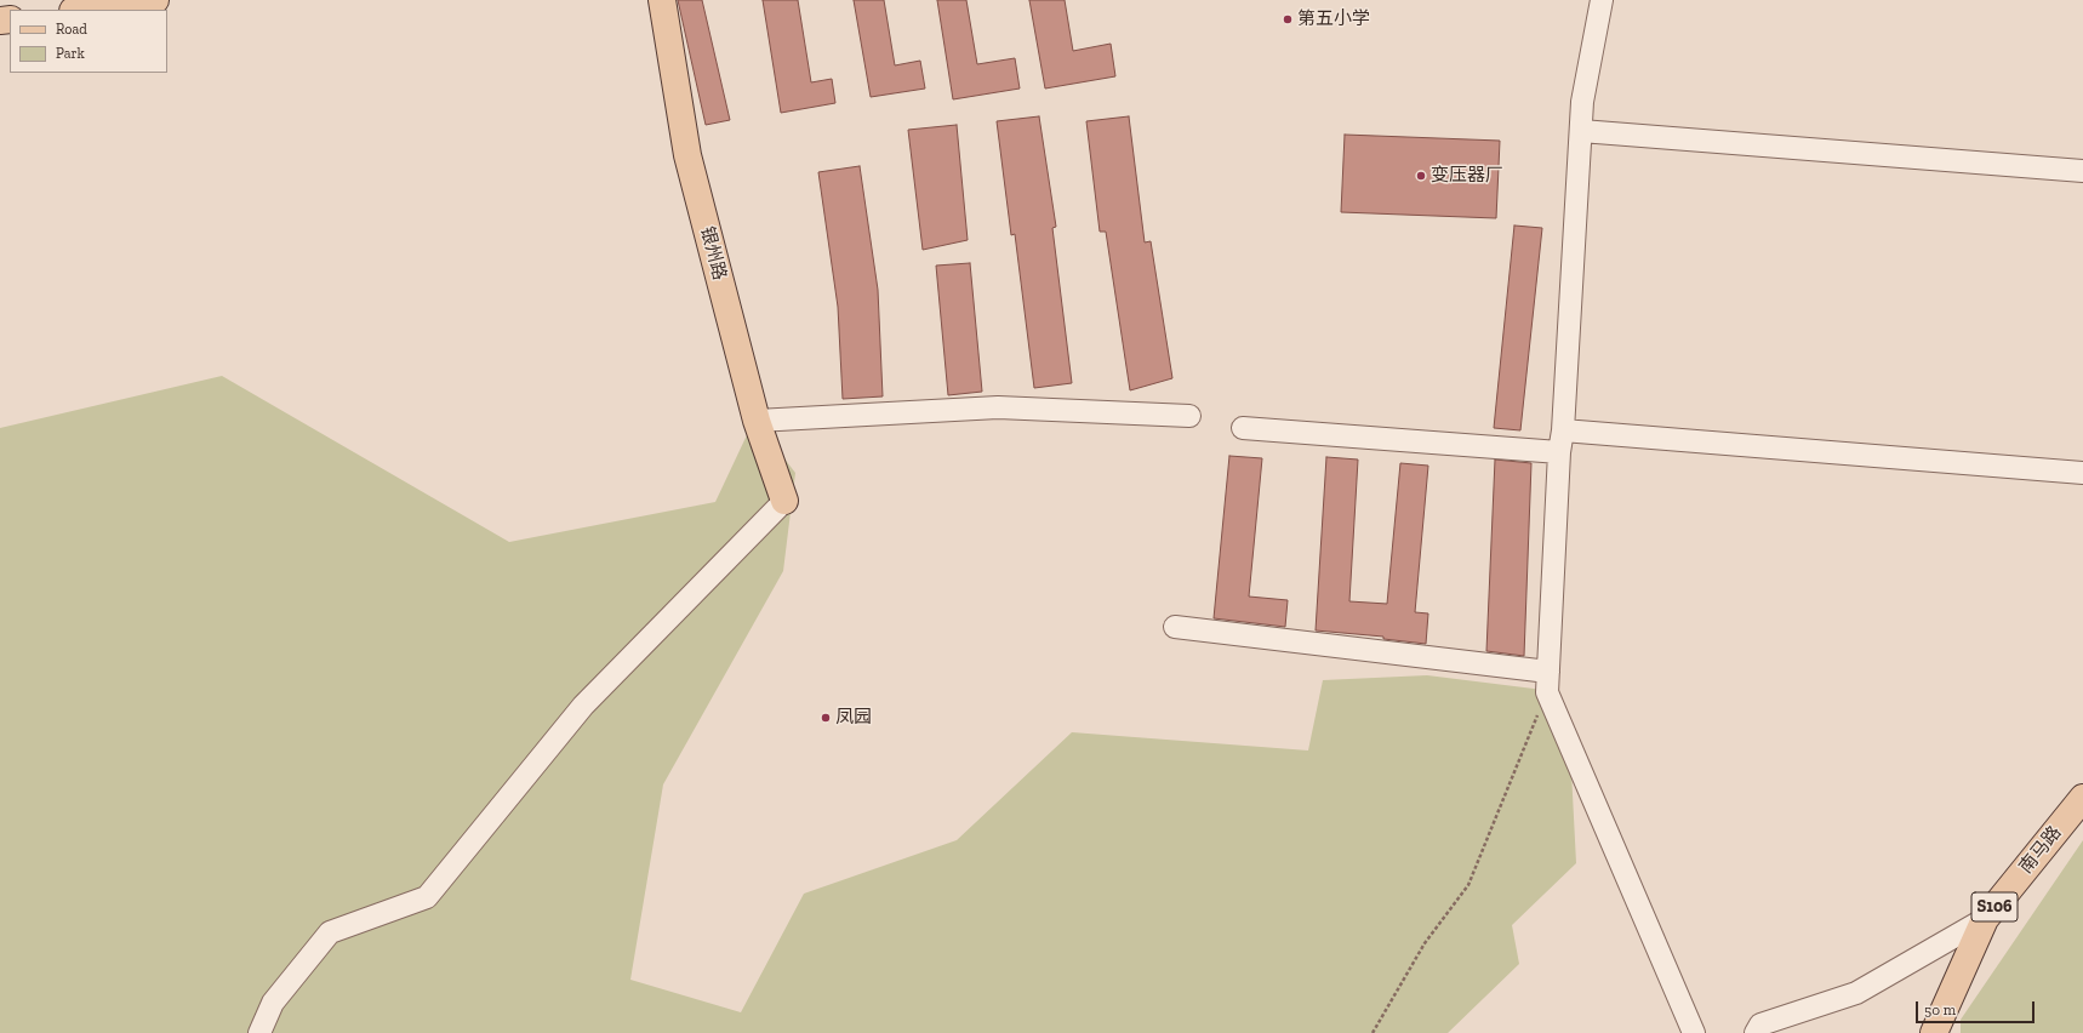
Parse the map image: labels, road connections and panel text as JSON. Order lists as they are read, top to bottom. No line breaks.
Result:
{"streets":{"main road":["银州路","南马路","S106"]},"places":["第五小学","变压器厂","凤园"],"legend":["Road","Park"],"scale_bar":"50 m"}
